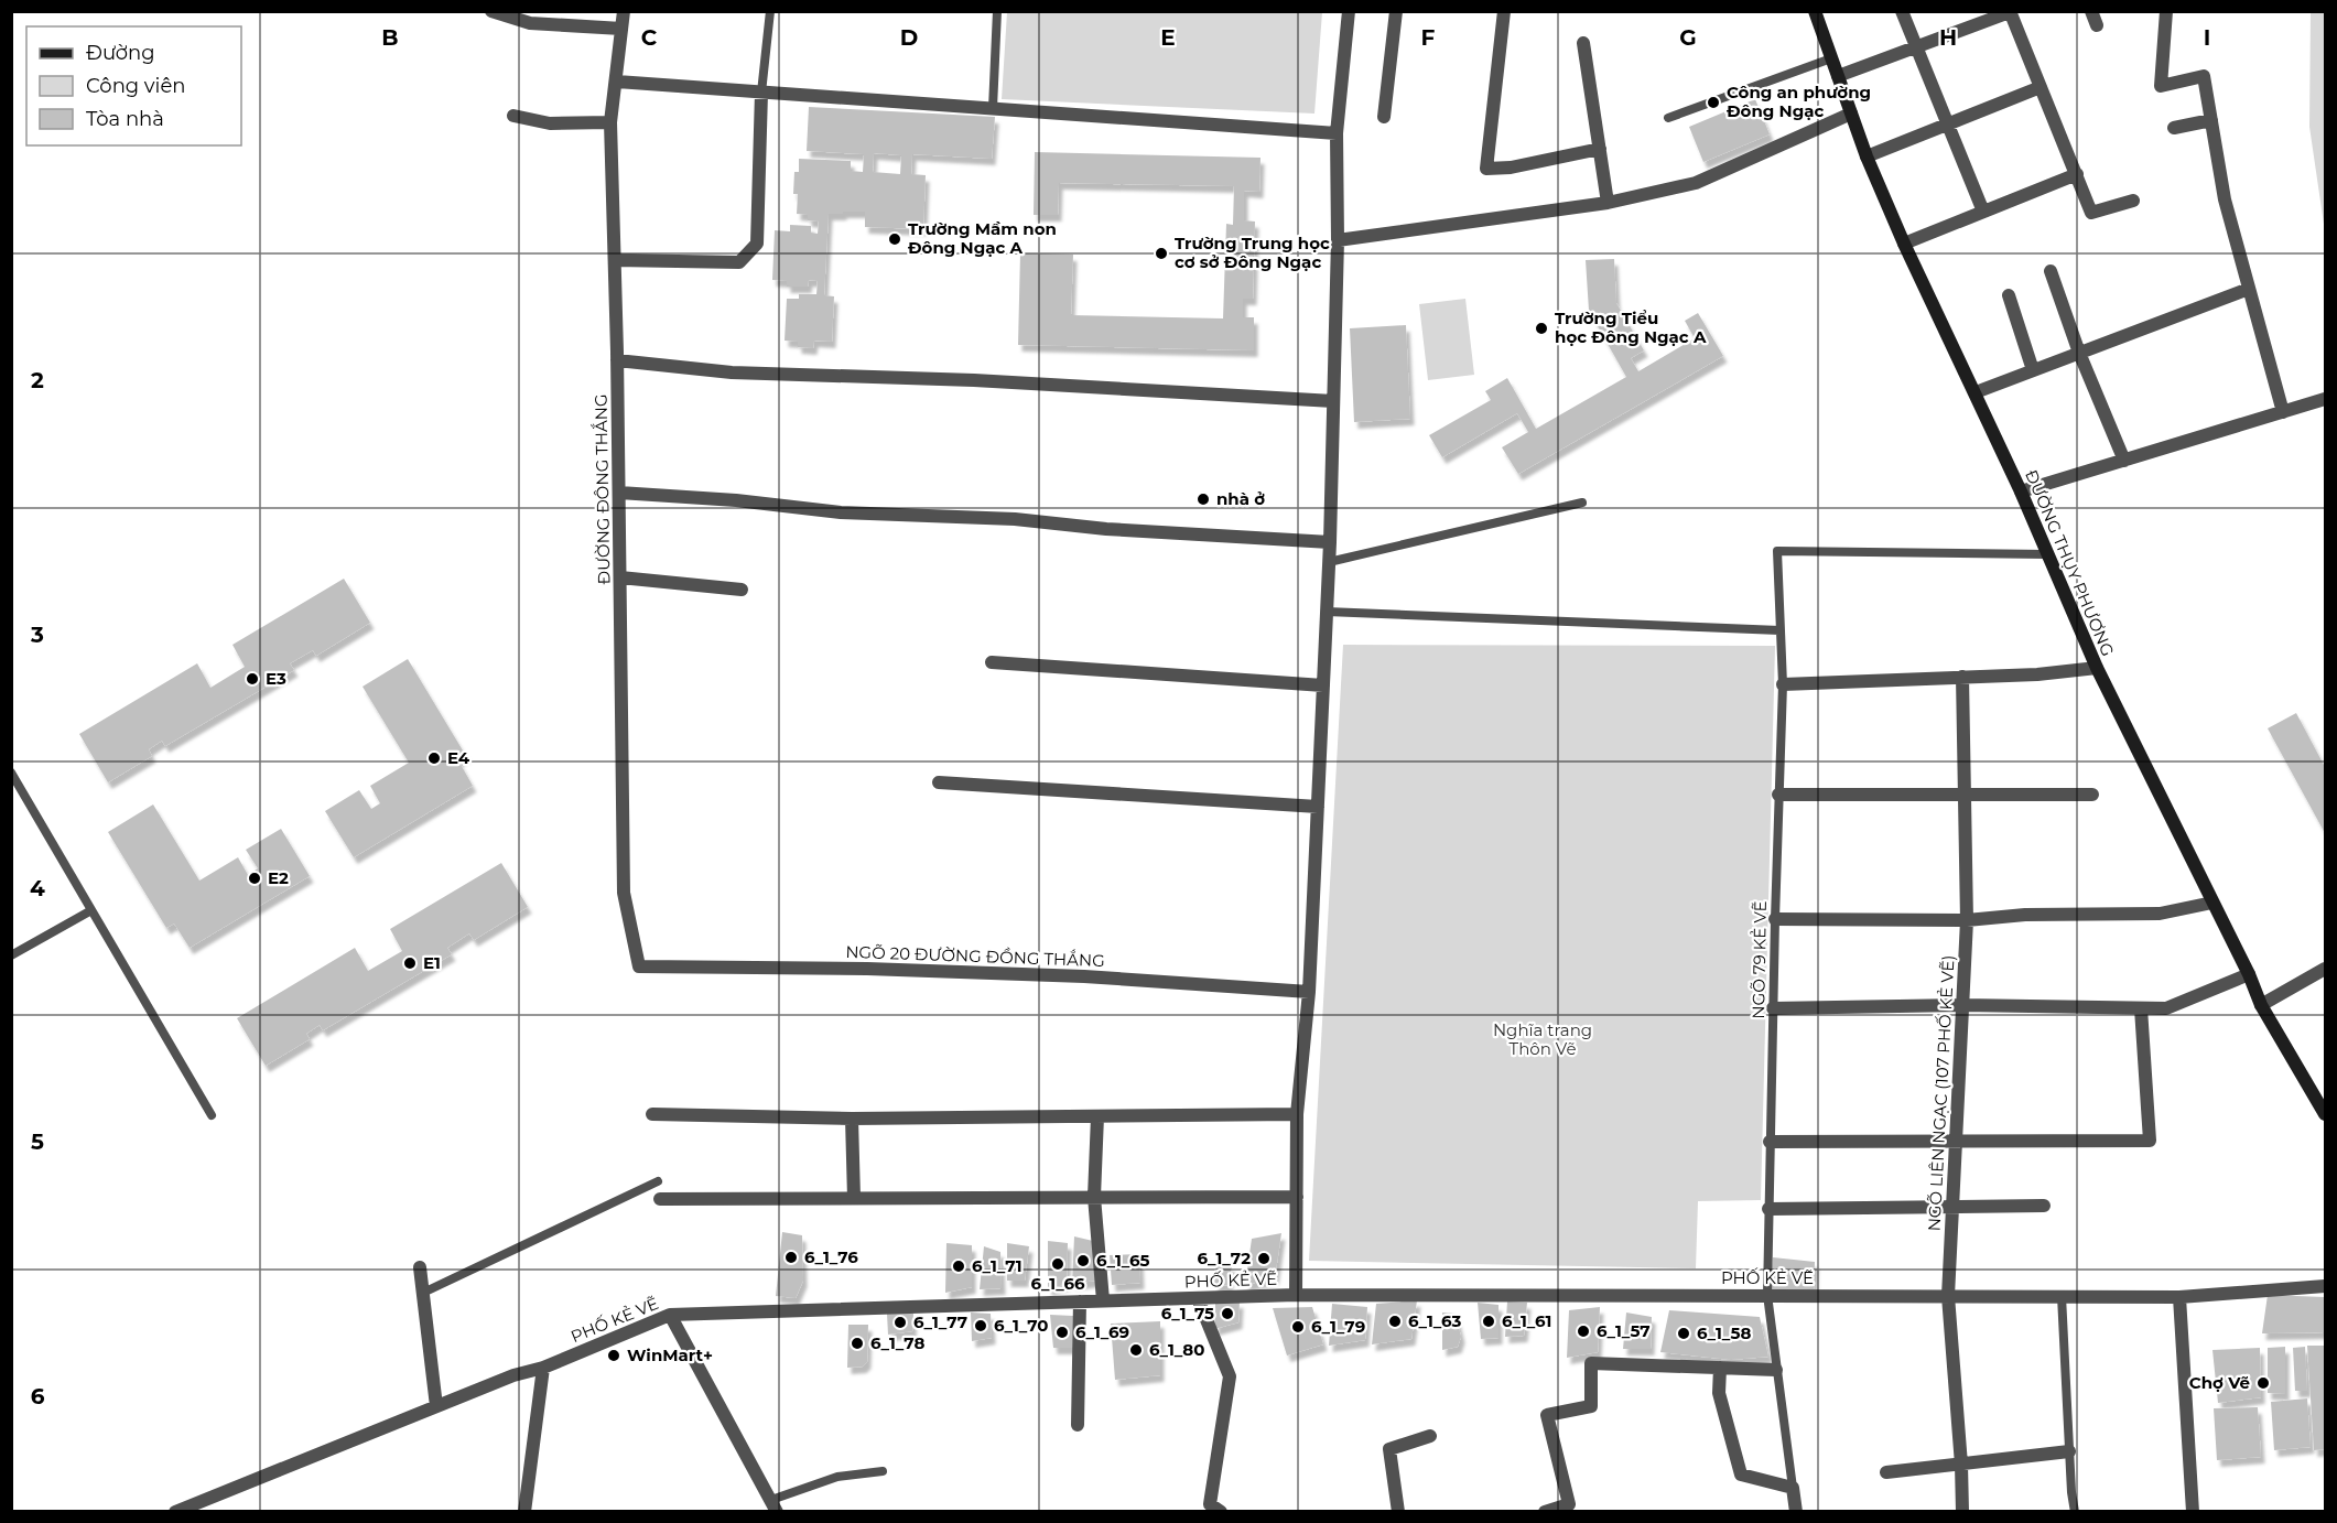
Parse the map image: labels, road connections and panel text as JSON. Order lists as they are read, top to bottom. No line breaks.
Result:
{"streets":{"main road":["ĐƯỜNG THỤY PHƯƠNG"],"street":["ĐƯỜNG ĐÔNG THẮNG","NGÕ 20 ĐƯỜNG ĐỒNG THẮNG","NGÕ LIÊN NGẠC (107 PHỐ KẺ VẼ)","PHỐ KẺ VẼ"],"lane":["NGÕ 79 KẺ VẼ"]},"crossings":[["ĐƯỜNG ĐÔNG THẮNG","NGÕ 20 ĐƯỜNG ĐỒNG THẮNG"],["ĐƯỜNG THỤY PHƯƠNG","NGÕ 79 KẺ VẼ"],["NGÕ 79 KẺ VẼ","PHỐ KẺ VẼ"],["NGÕ LIÊN NGẠC (107 PHỐ KẺ VẼ)","PHỐ KẺ VẼ"]],"parks":["Nghĩa trang Thôn Vẽ"],"places":["Công an phường Đông Ngạc","Trường Mầm non Đông Ngạc A","Trường Trung học cơ sở Đông Ngạc","Trường Tiểu học Đông Ngạc A","nhà ở","E3","E4","E2","E1","6_1_76","6_1_72","6_1_65","6_1_66","6_1_71","6_1_75","6_1_63","6_1_61","6_1_77","6_1_70","6_1_79","6_1_57","6_1_69","6_1_58","6_1_78","6_1_80","WinMart+","Chợ Vẽ"],"legend":["Đường","Công viên","Tòa nhà"],"grid":{"columns":["B","C","D","E","F","G","H","I"],"rows":["2","3","4","5","6"]}}
